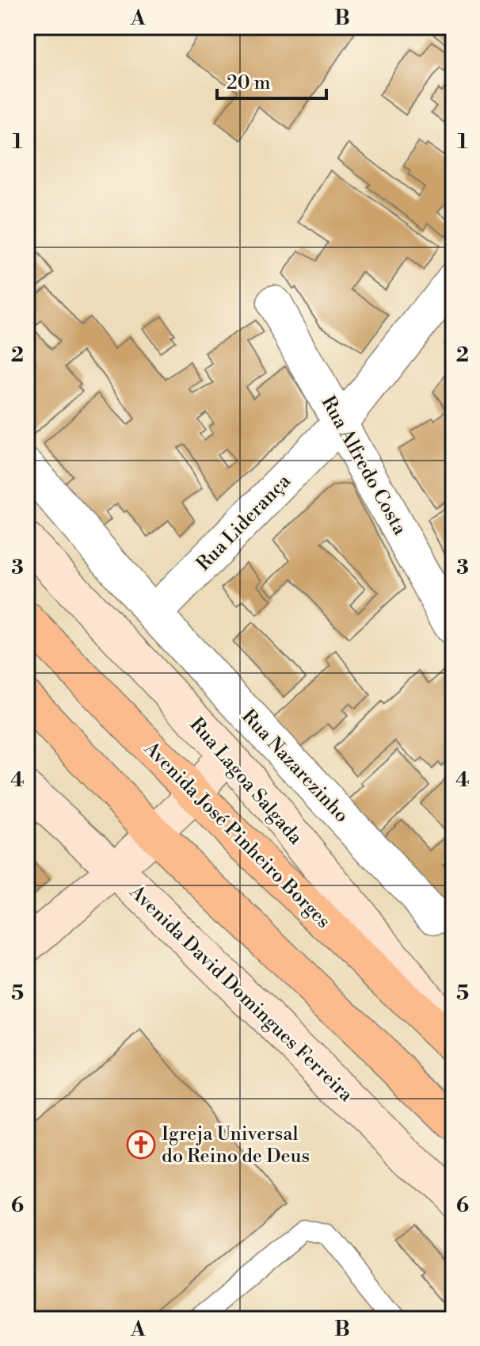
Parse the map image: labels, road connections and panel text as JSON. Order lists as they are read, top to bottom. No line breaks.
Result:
{"streets":{"main road":["Avenida José Pinheiro Borges"],"street":["Rua Alfredo Costa","Rua Liderança","Rua Nazarezinho","Rua Lagoa Salgada","Avenida David Domingues Ferreira"]},"crossings":[["Rua Alfredo Costa","Rua Liderança"],["Rua Liderança","Rua Nazarezinho"]],"places":{"church":["Igreja Universal do Reino de Deus"]},"scale_bar":"20 m","grid":{"columns":["A","B"],"rows":["1","2","3","4","5","6"]}}
